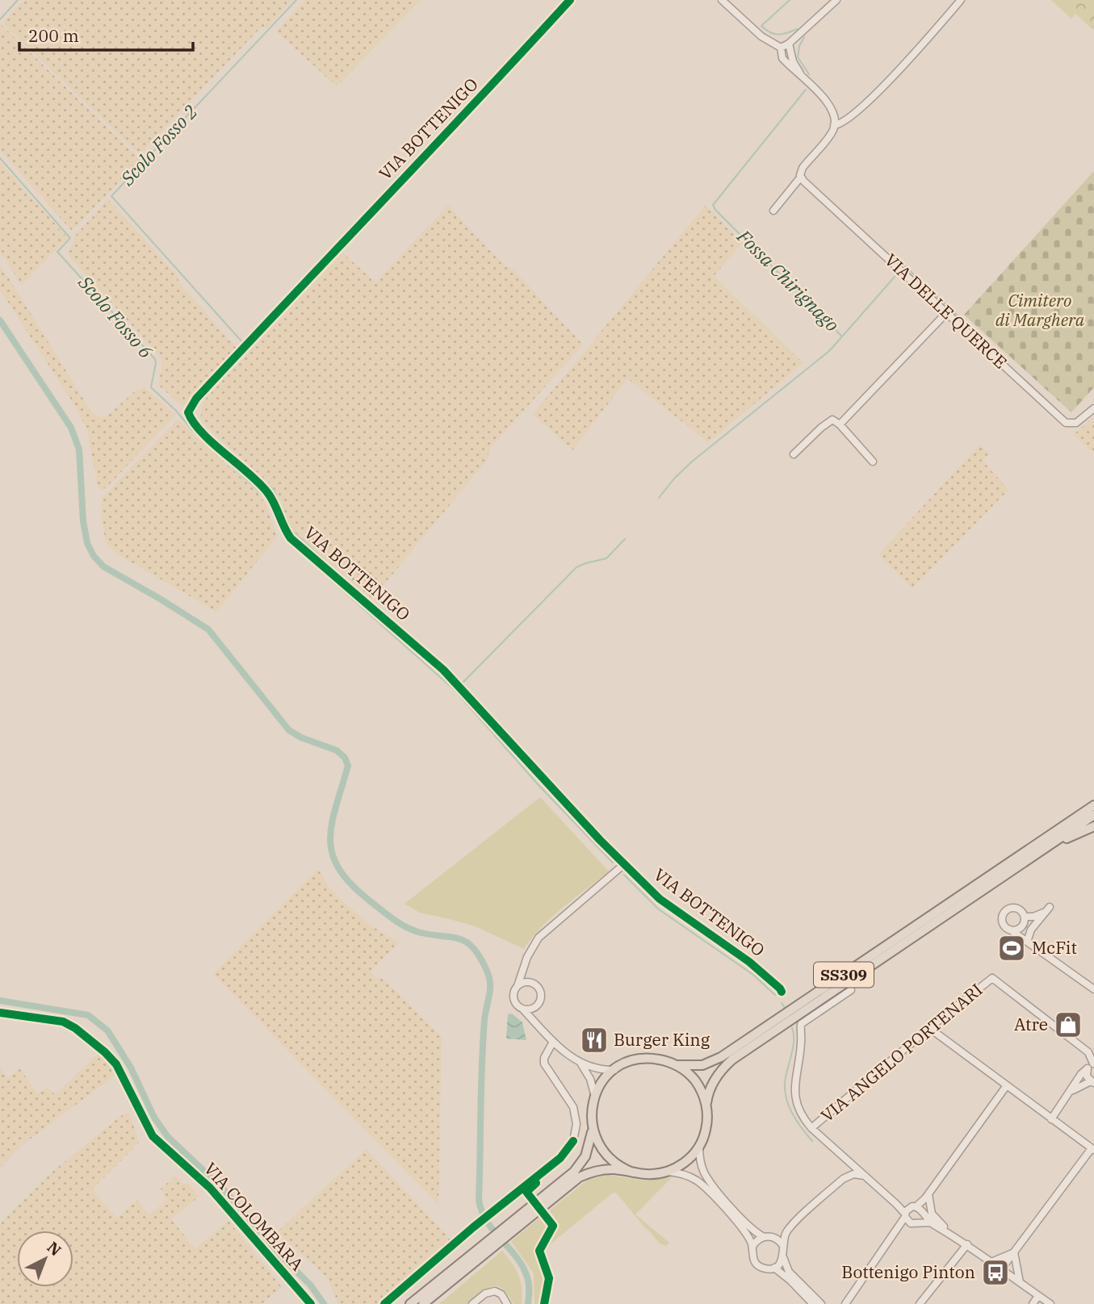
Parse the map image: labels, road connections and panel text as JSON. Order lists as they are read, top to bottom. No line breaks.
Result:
{"streets":{"main road":["SS309"],"street":["VIA BOTTENIGO","VIA DELLE QUERCE","VIA ANGELO PORTENARI","VIA COLOMBARA"]},"water":["Scolo Fosso 2","Fossa Chirignago","Scolo Fosso 6"],"parks":["Cimitero di Marghera"],"places":{"sports":["McFit"],"shop":["Atre"],"restaurant":["Burger King"],"bus stop":["Bottenigo Pinton"]},"scale_bar":"200 m","north":"top right"}
